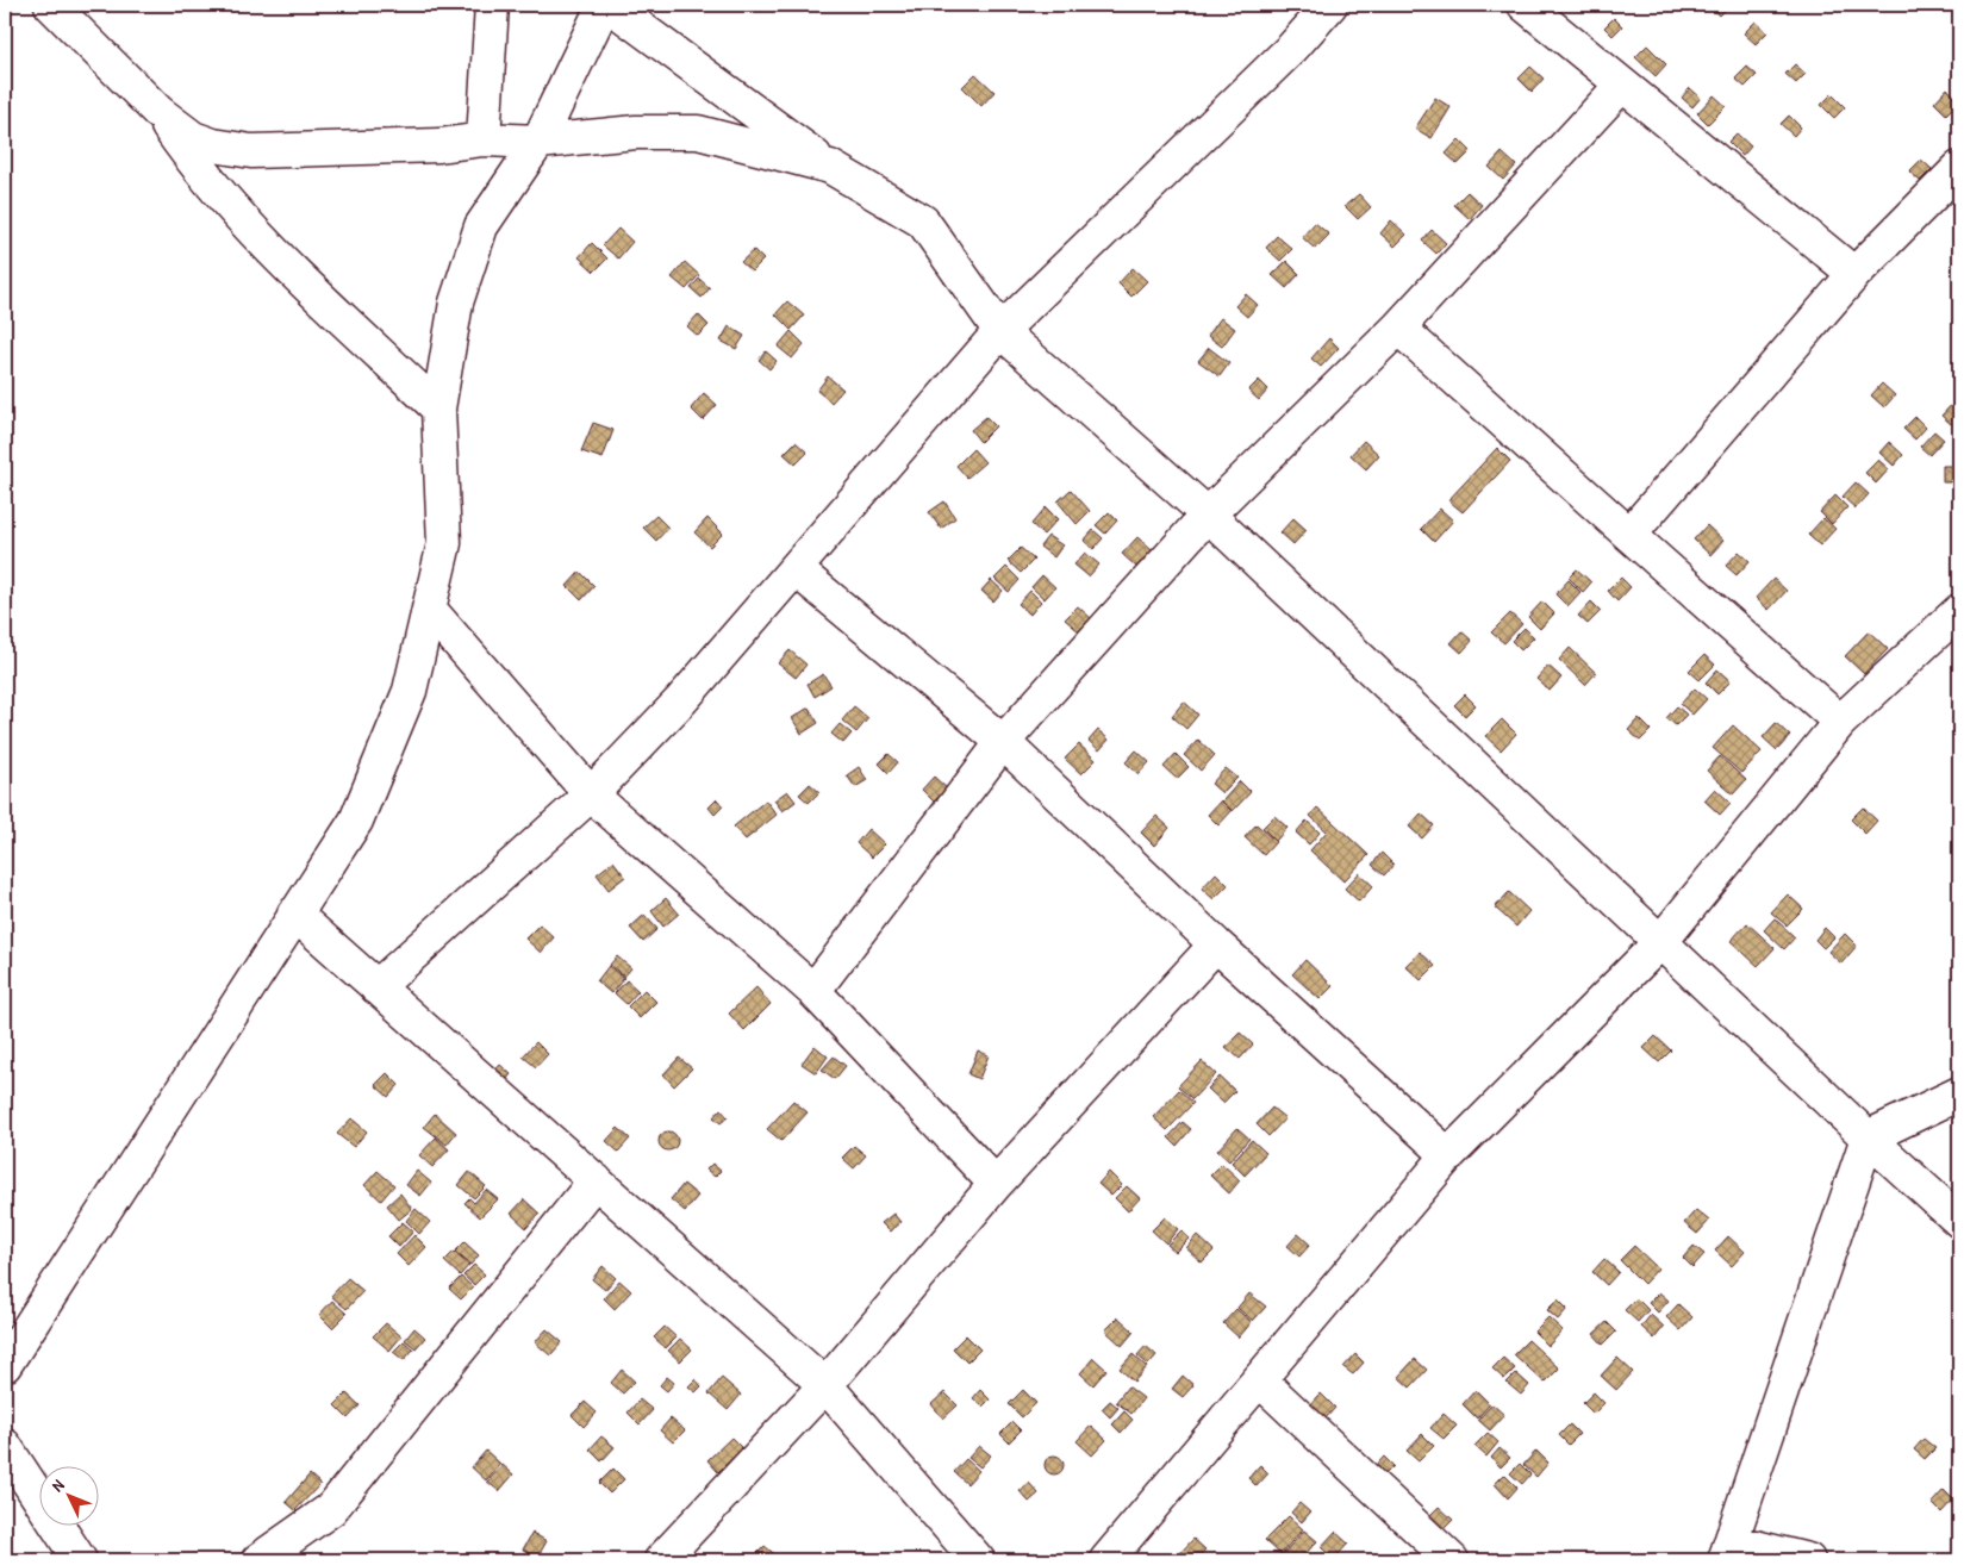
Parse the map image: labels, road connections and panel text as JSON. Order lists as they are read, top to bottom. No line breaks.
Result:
{"north":"top left"}
